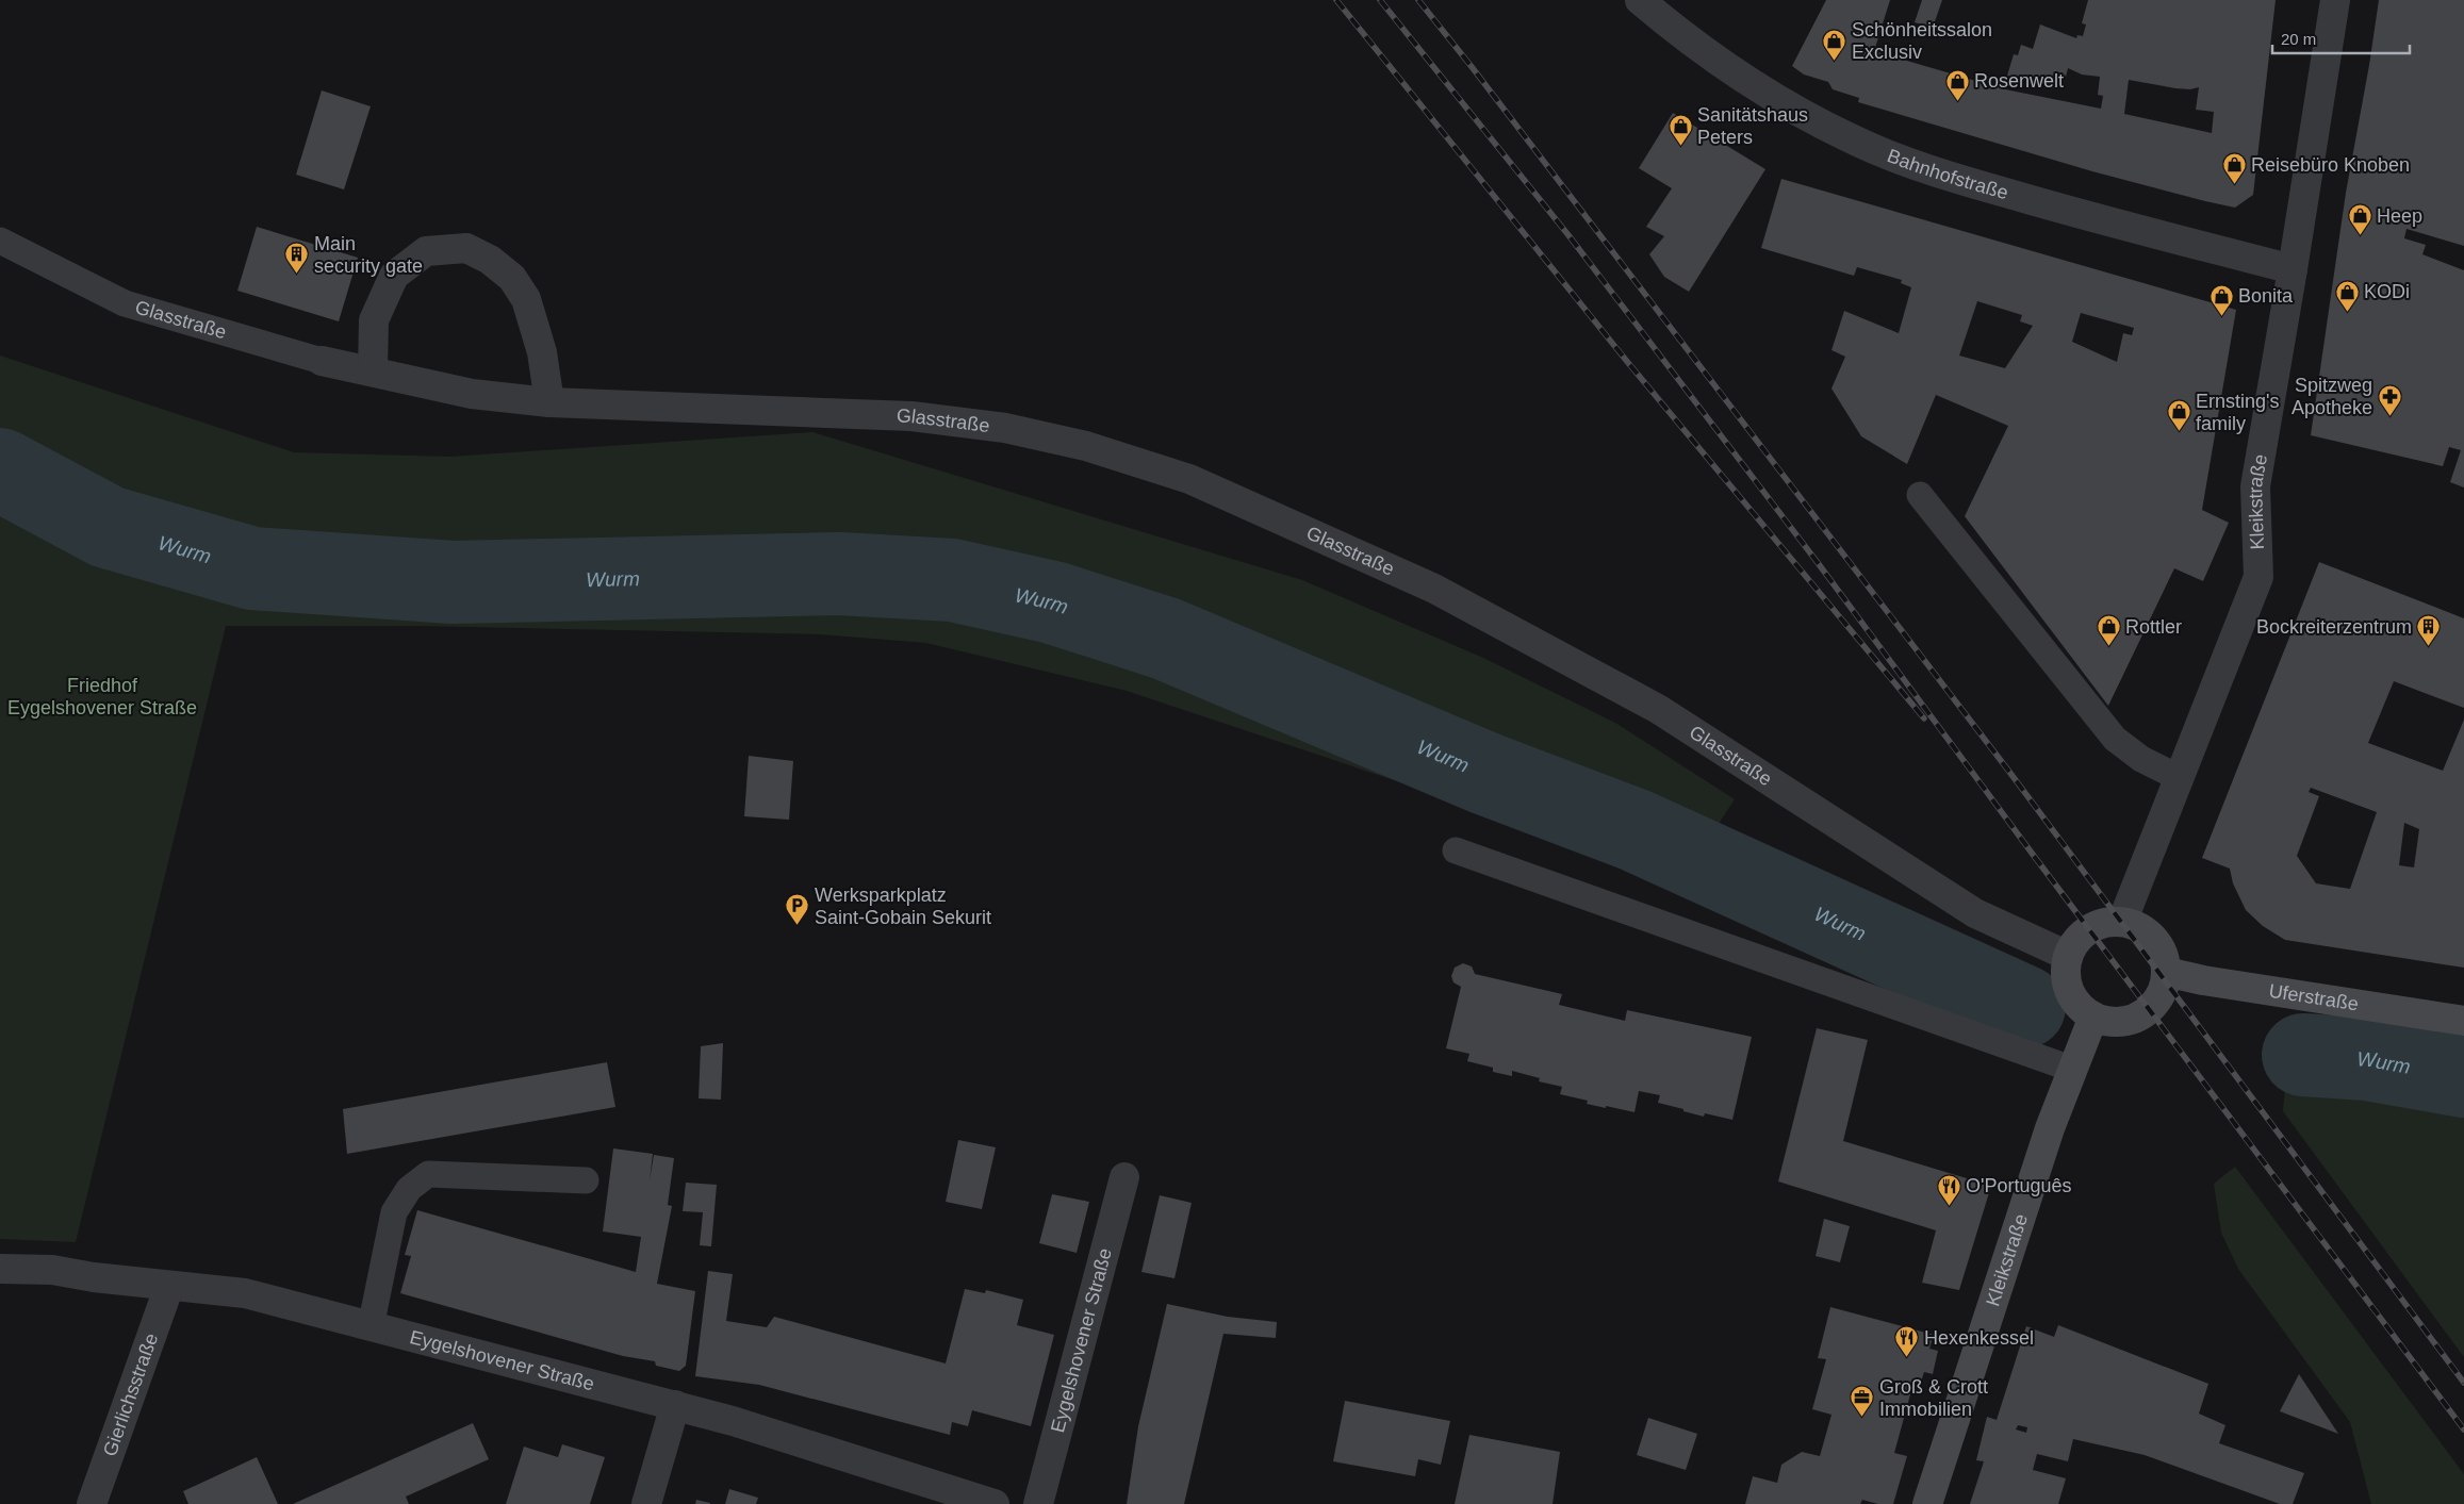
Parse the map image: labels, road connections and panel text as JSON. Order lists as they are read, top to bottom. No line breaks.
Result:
{"streets":{"street":["Bahnhofstraße","Glasstraße","Kleikstraße","Uferstraße","Eygelshovener Straße","Gierlichsstraße"]},"crossings":[["Bahnhofstraße","Kleikstraße"],["Glasstraße","Kleikstraße"],["Glasstraße","Uferstraße"],["Kleikstraße","Uferstraße"],["Eygelshovener Straße","Gierlichsstraße"]],"water":["Wurm"],"parks":["Friedhof Eygelshovener Straße"],"places":{"shop":["Schönheitssalon Exclusiv","Rosenwelt","Sanitätshaus Peters","Reisebüro Knoben","Heep","KODi","Bonita","Ernsting's family","Rottler"],"building":["Main security gate","Bockreiterzentrum"],"pharmacy":["Spitzweg Apotheke"],"parking":["Werksparkplatz Saint-Gobain Sekurit"],"restaurant":["O'Português","Hexenkessel"],"office":["Groß & Crott Immobilien"]},"scale_bar":"20 m"}
